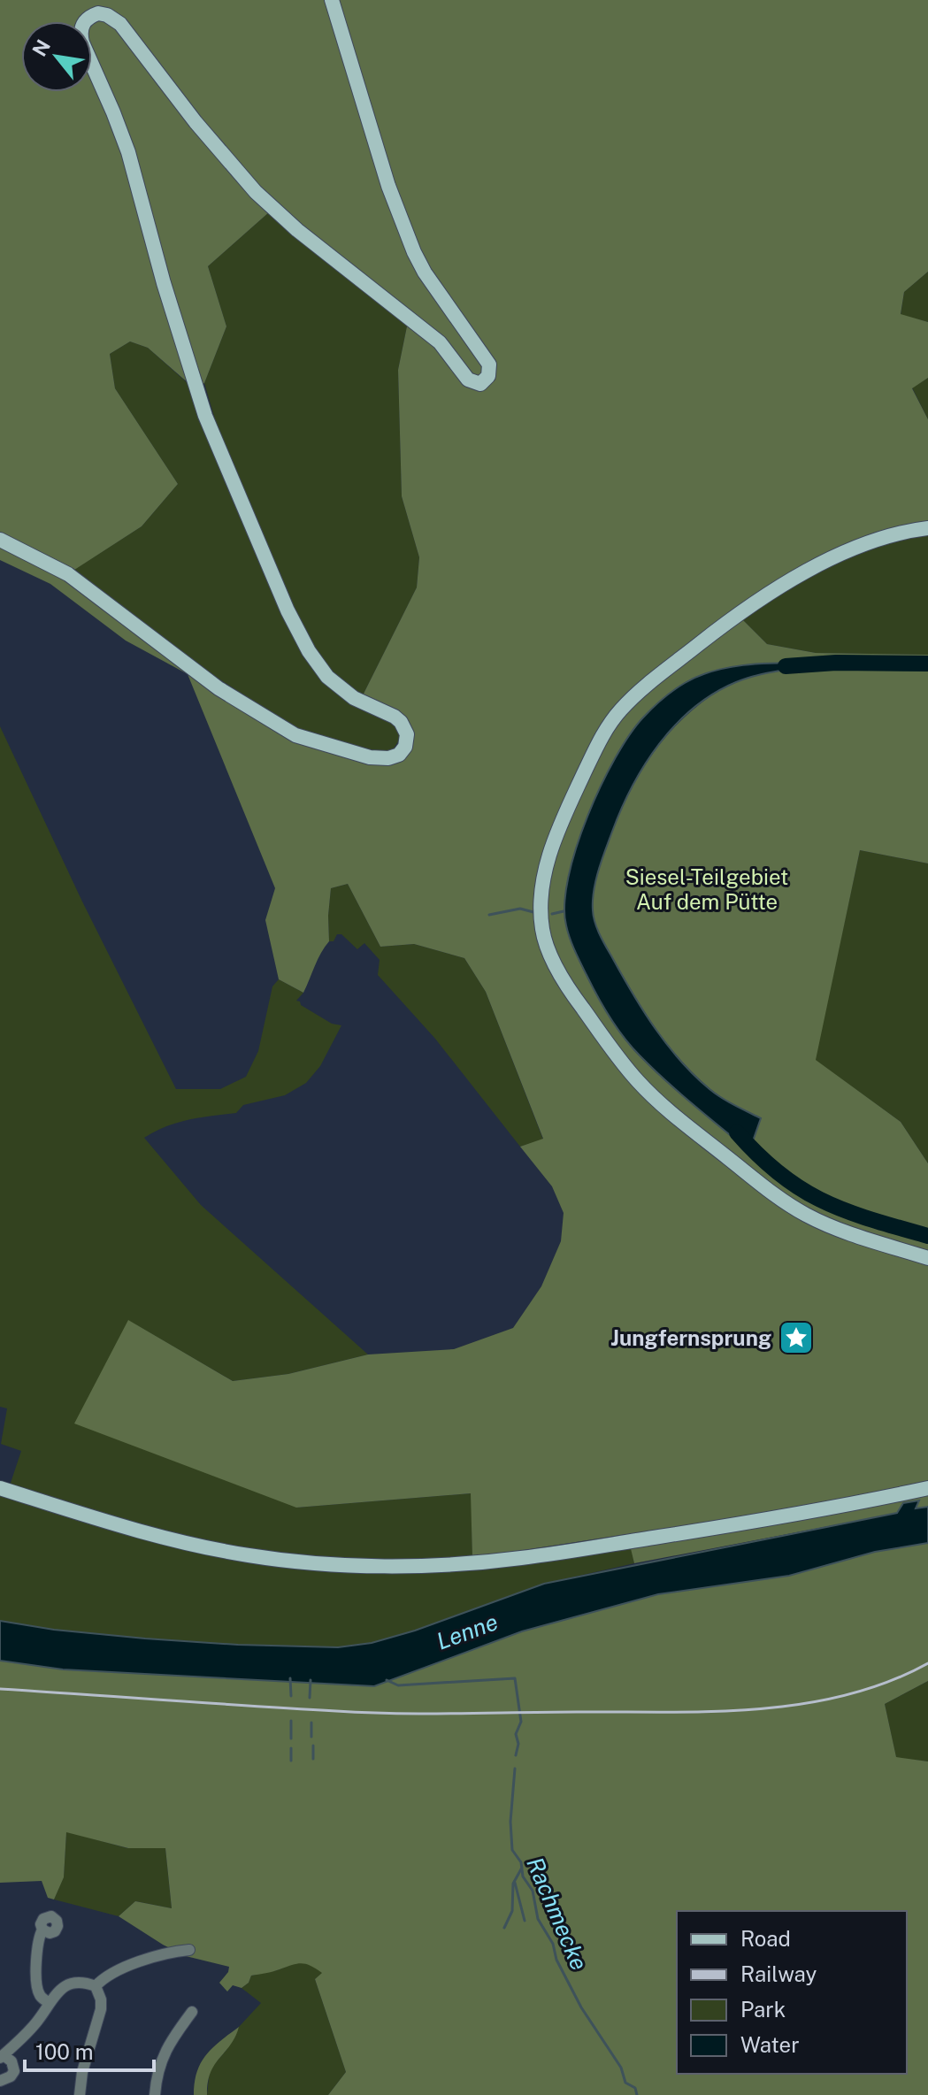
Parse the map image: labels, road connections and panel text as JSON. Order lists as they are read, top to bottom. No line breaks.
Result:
{"water":["Lenne","Rachmecke"],"parks":["Siesel-Teilgebiet Auf dem Pütte"],"places":{"place":["Jungfernsprung"]},"legend":["Road","Railway","Park","Water"],"scale_bar":"100 m","north":"top left"}
